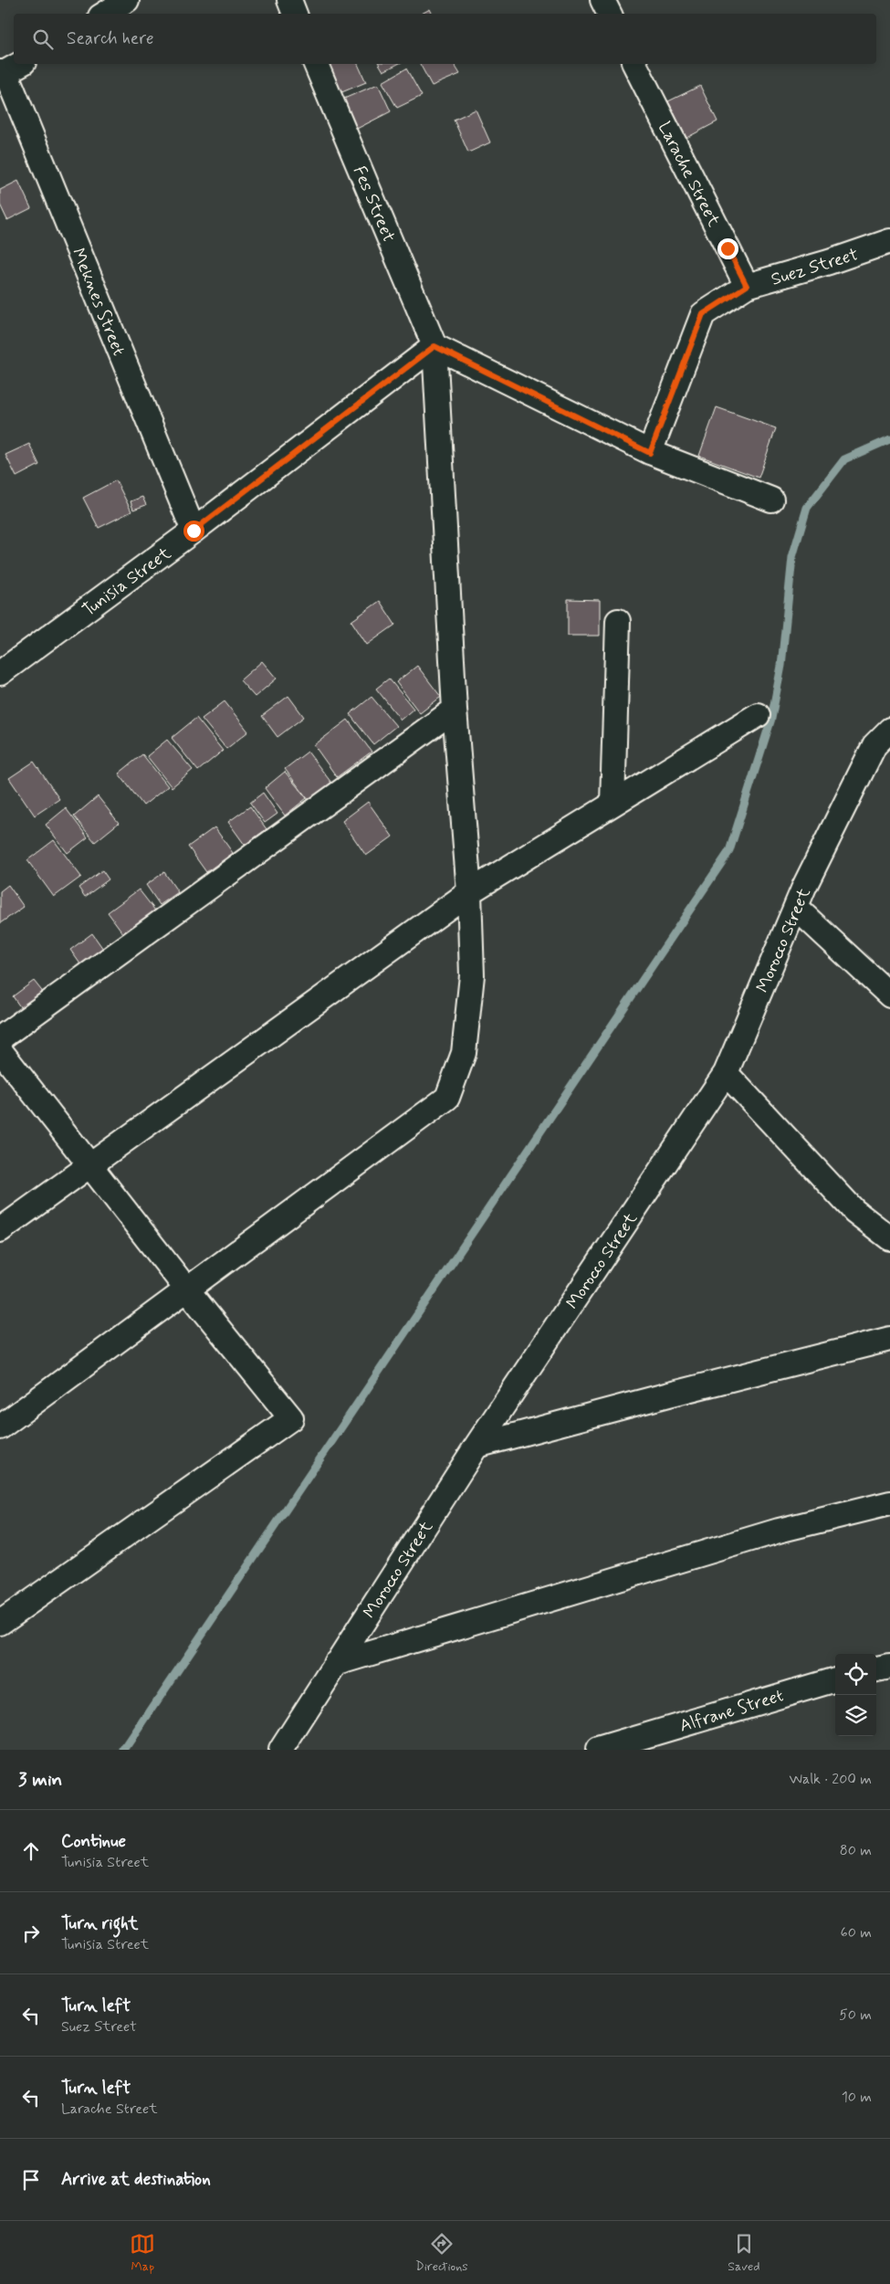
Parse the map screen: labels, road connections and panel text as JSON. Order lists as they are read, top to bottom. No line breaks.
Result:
{"streets":{"street":["Larache Street","Fes Street","Suez Street","Meknes Street","Tunisia Street","Morocco Street","Alfrane Street"]},"crossings":[["Larache Street","Suez Street"],["Fes Street","Tunisia Street"],["Meknes Street","Tunisia Street"]],"page":{"search":"Search here","heading":["3 min","Walk · 200 m"],"list":[["Continue","Tunisia Street","80 m"],["Turn right","Tunisia Street","60 m"],["Turn left","Suez Street","50 m"],["Turn left","Larache Street","10 m"],"Arrive at destination"],"nav":["Map","Directions","Saved"]}}
